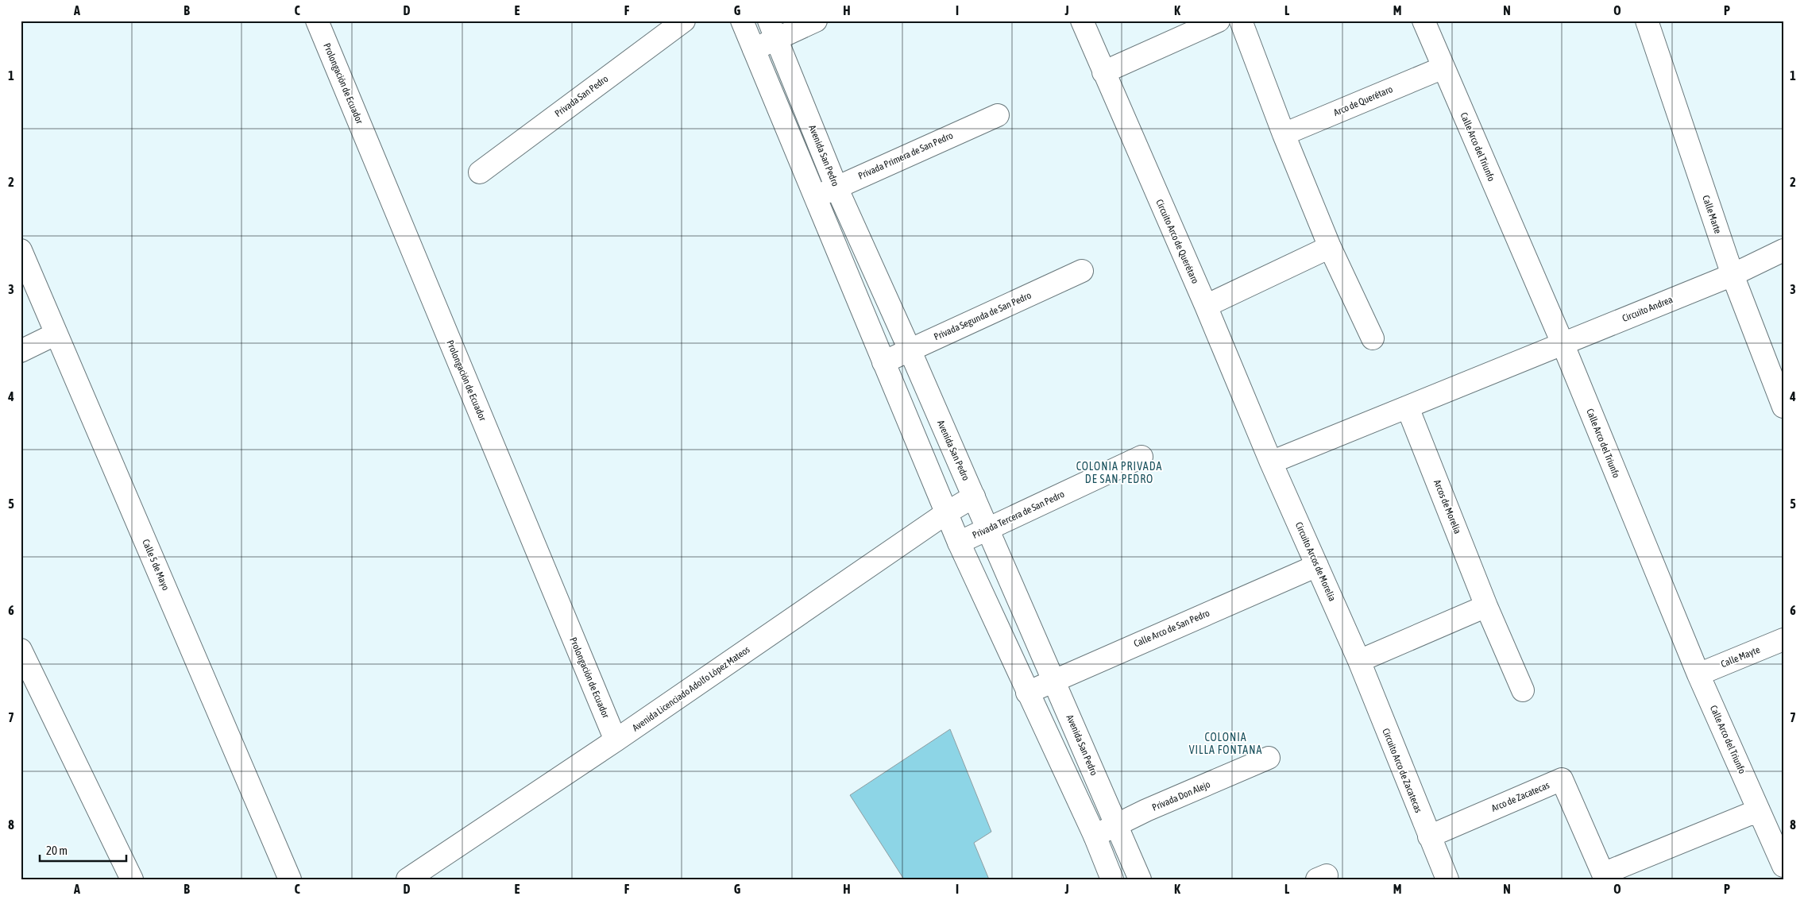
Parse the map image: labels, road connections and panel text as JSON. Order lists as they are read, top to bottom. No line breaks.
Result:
{"streets":{"street":["Prolongación de Ecuador","Privada San Pedro","Arco de Querétaro","Calle Arco del Triunfo","Avenida San Pedro","Privada Primera de San Pedro","Calle Marte","Circuito Arco de Querétaro","Circuito Andrea","Privada Segunda de San Pedro","Arcos de Morelia","Privada Tercera de San Pedro","Circuito Arcos de Morelia","Calle 5 de Mayo","Calle Arco de San Pedro","Calle Mayte","Avenida Licenciado Adolfo López Mateos","Circuito Arco de Zacatecas","Privada Don Alejo","Arco de Zacatecas"]},"crossings":[["Prolongación de Ecuador","Avenida Licenciado Adolfo López Mateos"],["Arco de Querétaro","Calle Arco del Triunfo"],["Calle Arco del Triunfo","Circuito Andrea"],["Calle Arco del Triunfo","Calle Mayte"],["Calle Arco del Triunfo","Arco de Zacatecas"],["Avenida San Pedro","Privada Primera de San Pedro"],["Avenida San Pedro","Privada Segunda de San Pedro"],["Avenida San Pedro","Privada Tercera de San Pedro"],["Avenida San Pedro","Calle Arco de San Pedro"],["Avenida San Pedro","Avenida Licenciado Adolfo López Mateos"],["Avenida San Pedro","Privada Don Alejo"],["Calle Marte","Circuito Andrea"],["Circuito Arco de Querétaro","Circuito Arcos de Morelia"],["Circuito Arcos de Morelia","Calle Arco de San Pedro"],["Circuito Arcos de Morelia","Circuito Arco de Zacatecas"],["Circuito Arco de Zacatecas","Arco de Zacatecas"]],"districts":["COLONIA PRIVADA DE SAN PEDRO","COLONIA VILLA FONTANA"],"scale_bar":"20 m","grid":{"columns":["A","B","C","D","E","F","G","H","I","J","K","L","M","N","O","P"],"rows":["1","2","3","4","5","6","7","8"]}}
